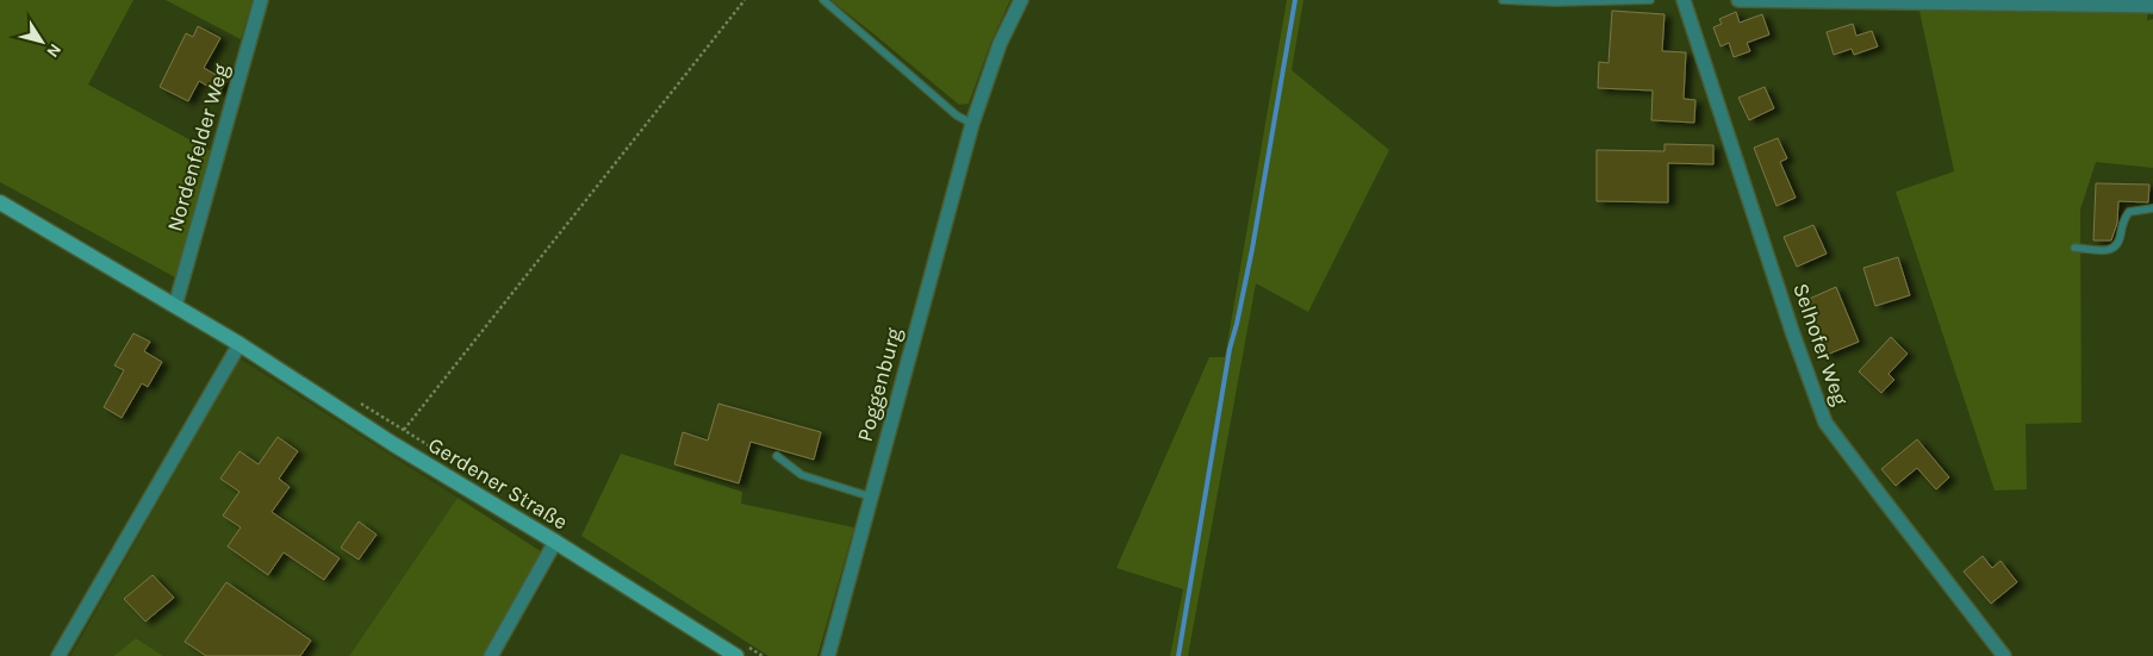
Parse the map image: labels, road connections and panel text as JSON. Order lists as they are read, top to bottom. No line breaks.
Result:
{"streets":{"main road":["Gerdener Straße"],"street":["Nordenfelder Weg","Selhofer Weg","Poggenburg"]},"crossings":[["Nordenfelder Weg","Gerdener Straße"]],"north":"bottom right"}
